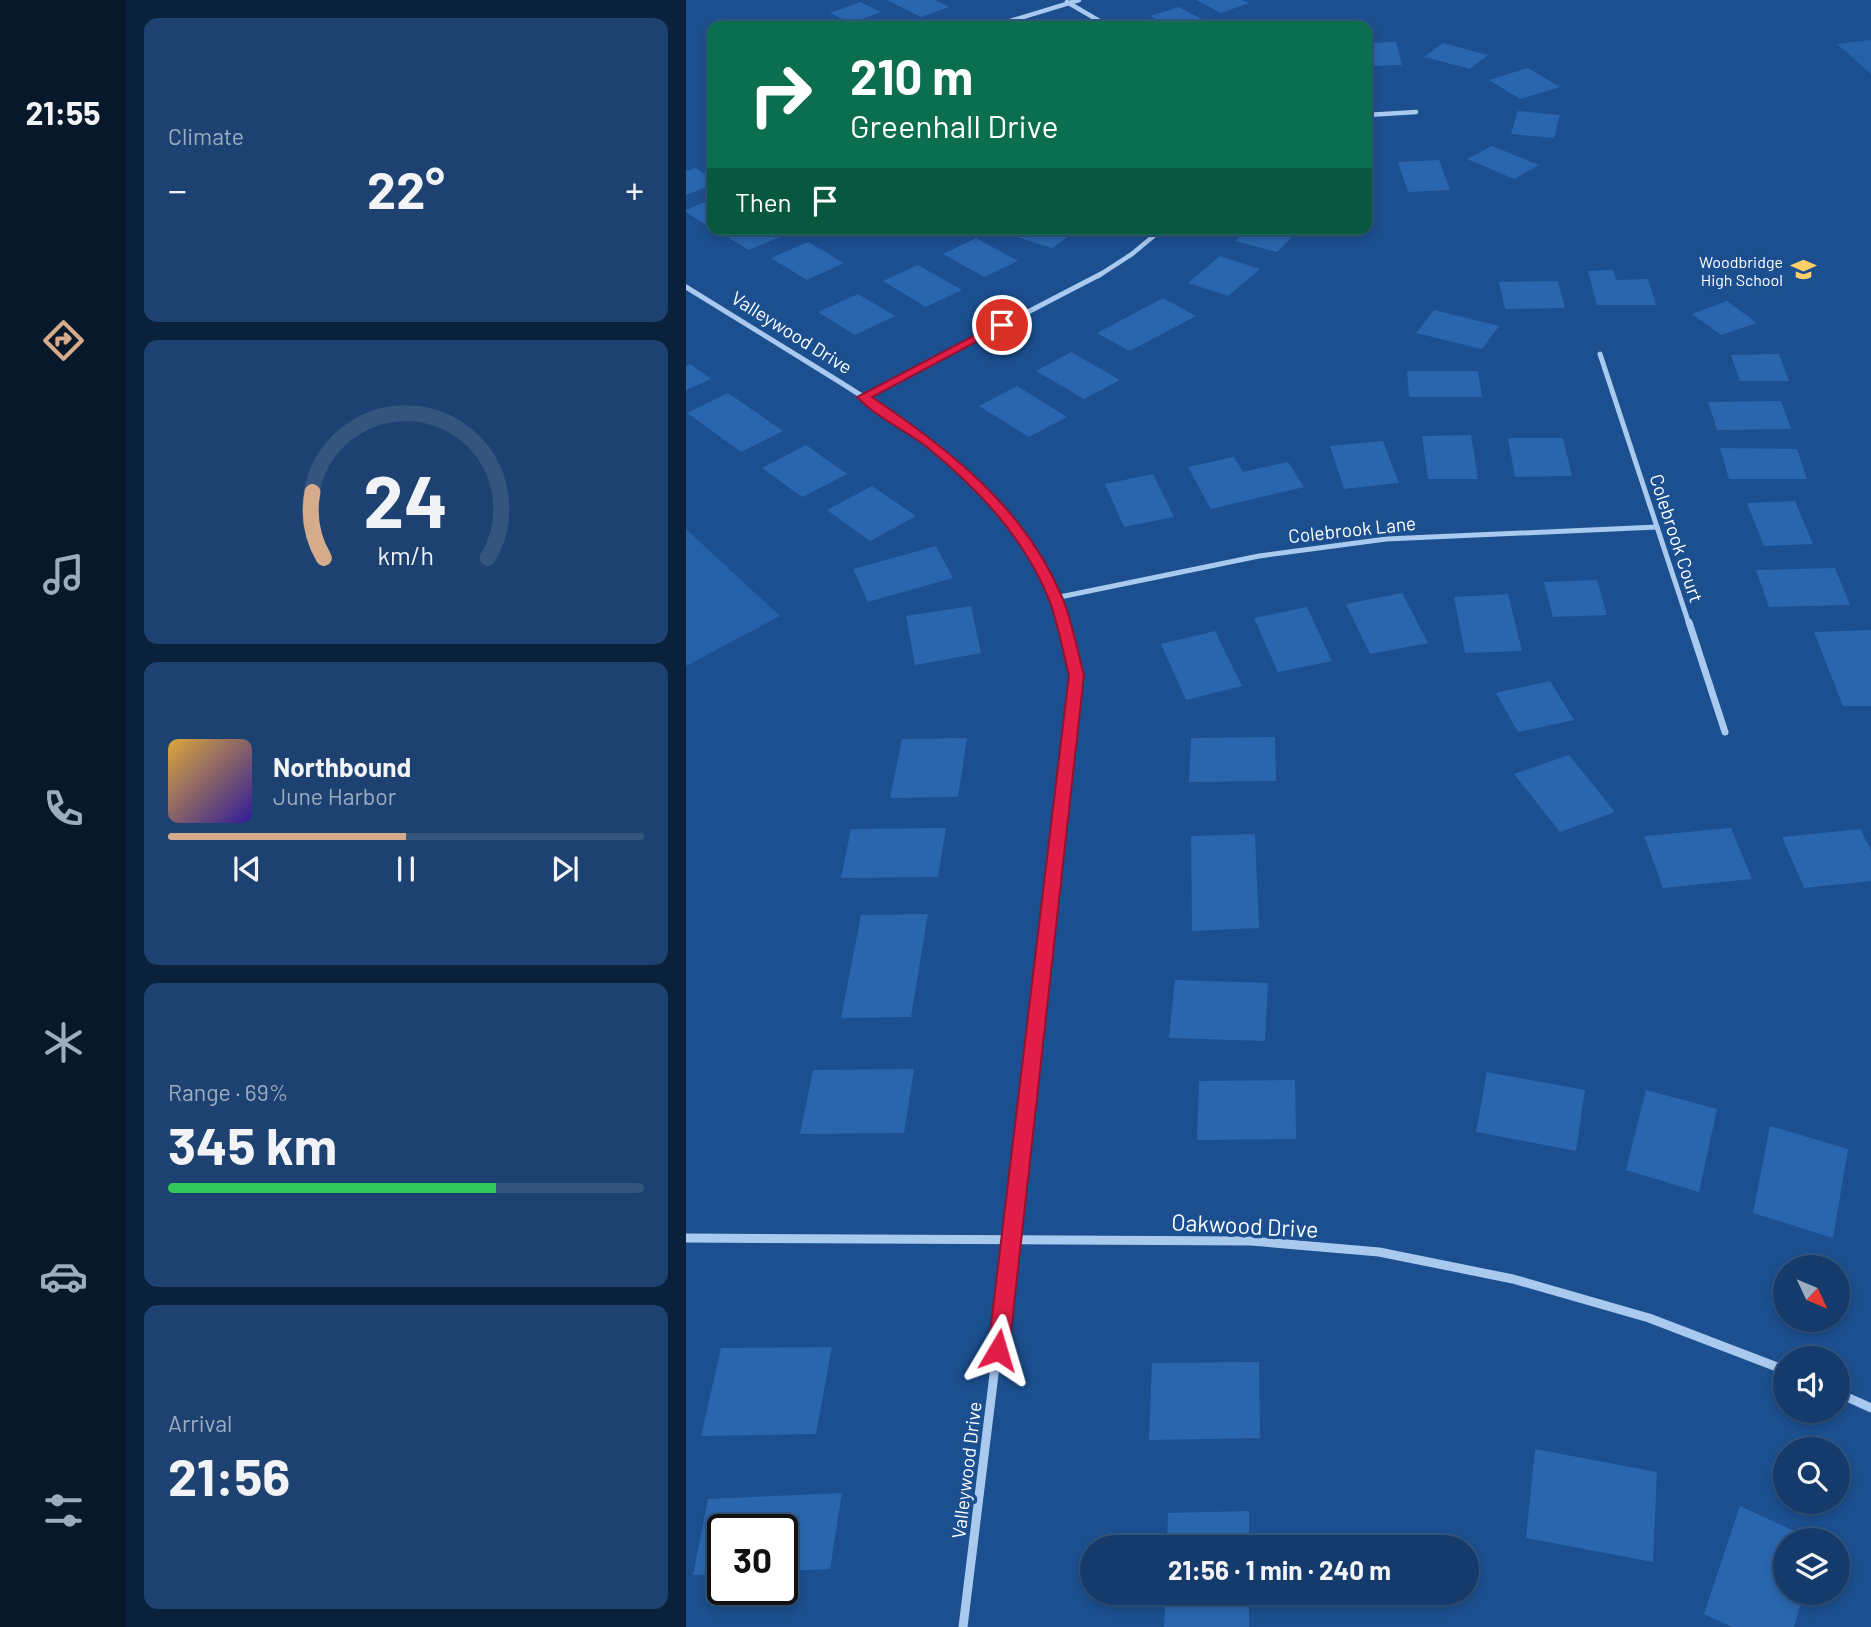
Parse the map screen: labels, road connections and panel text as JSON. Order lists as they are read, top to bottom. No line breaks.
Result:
{"streets":{"street":["Valleywood Drive","Colebrook Lane","Colebrook Court","Oakwood Drive"]},"crossings":[["Valleywood Drive","Colebrook Lane"],["Valleywood Drive","Oakwood Drive"],["Colebrook Lane","Colebrook Court"]],"places":{"school or university":["Woodbridge High School"]},"north":"bottom right","page":{"tabs":"21:55","tile":["Climate",["Range · 69%","345 km"],["Arrival","21:56"]],"turn":["210 m","Greenhall Drive"],"heat":["−","22°","+"],"then":"Then","song":["Northbound","June Harbor"],"limit":"30","trip":"21:56 · 1 min · 240 m","gauge":["24","km/h"]}}
